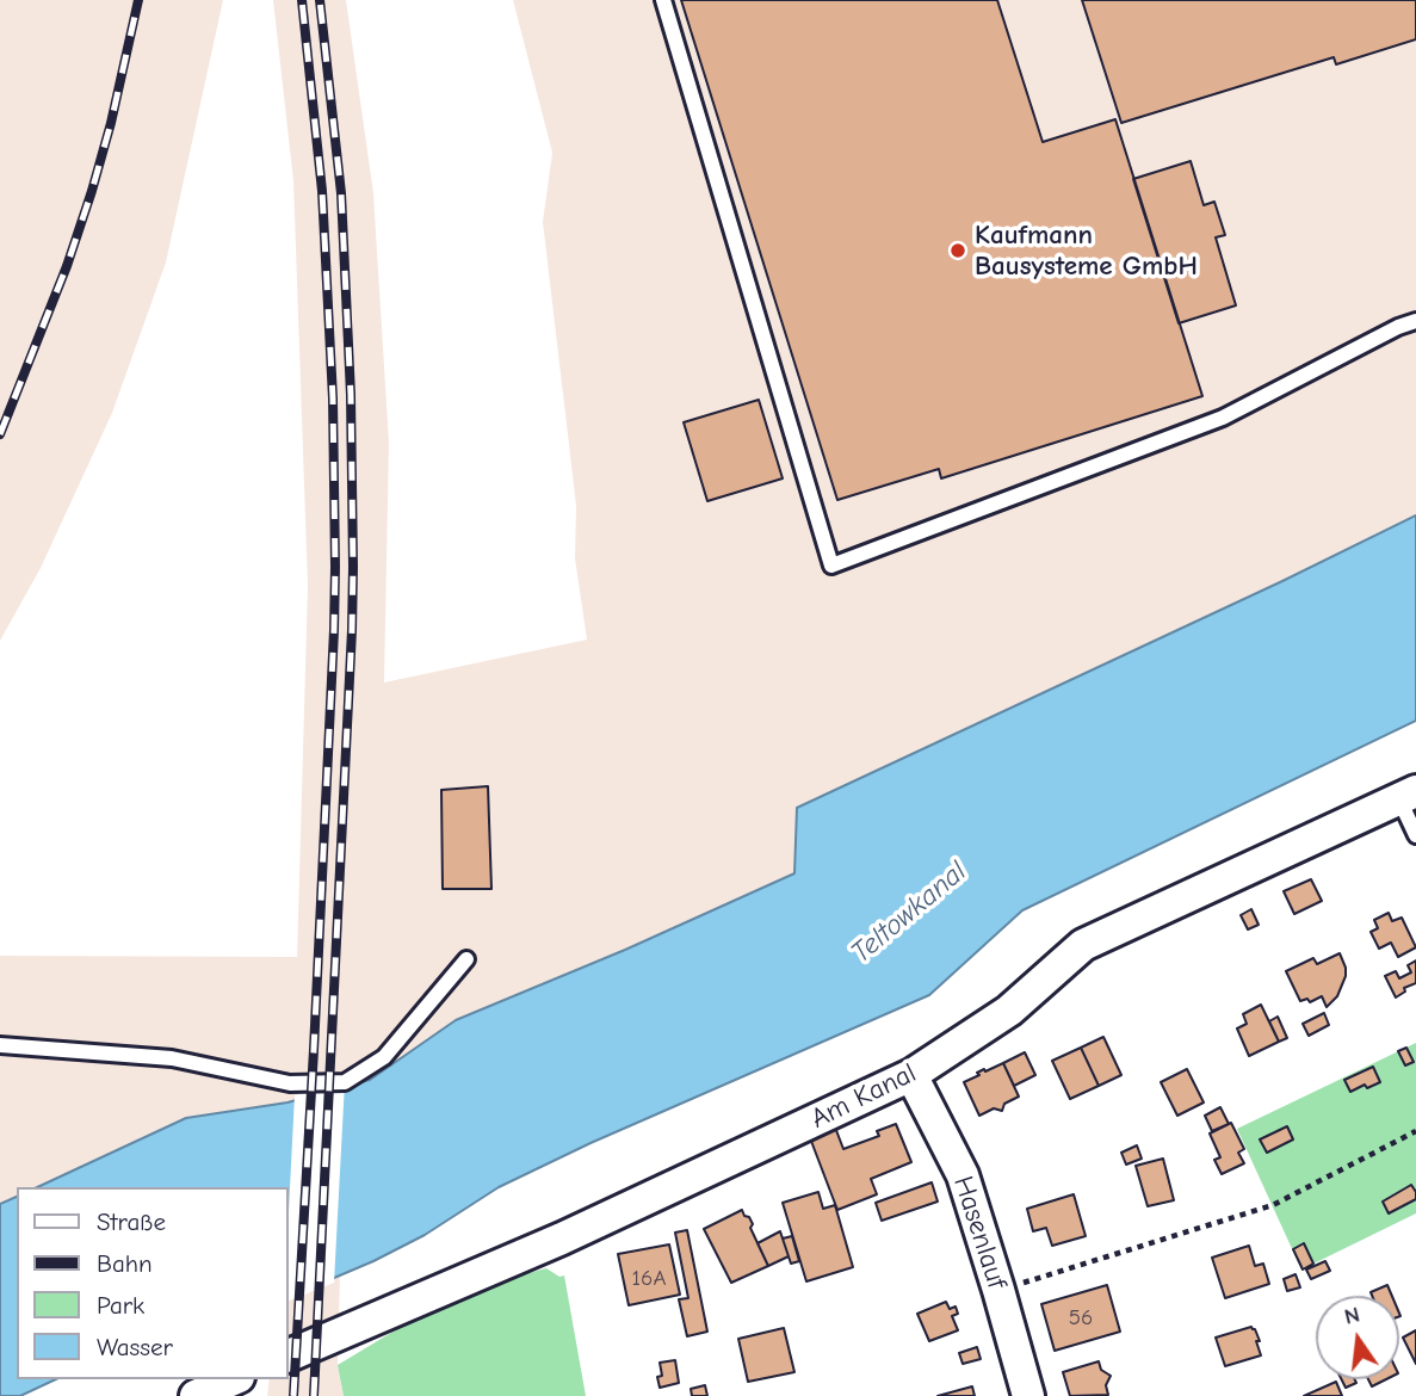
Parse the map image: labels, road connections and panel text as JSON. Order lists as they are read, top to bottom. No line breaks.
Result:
{"streets":{"street":["Am Kanal","Hasenlauf"]},"crossings":[["Am Kanal","Hasenlauf"]],"water":["Teltowkanal"],"places":["Kaufmann Bausysteme GmbH"],"house_numbers":["16A","56"],"legend":["Straße","Bahn","Park","Wasser"],"north":"top"}
